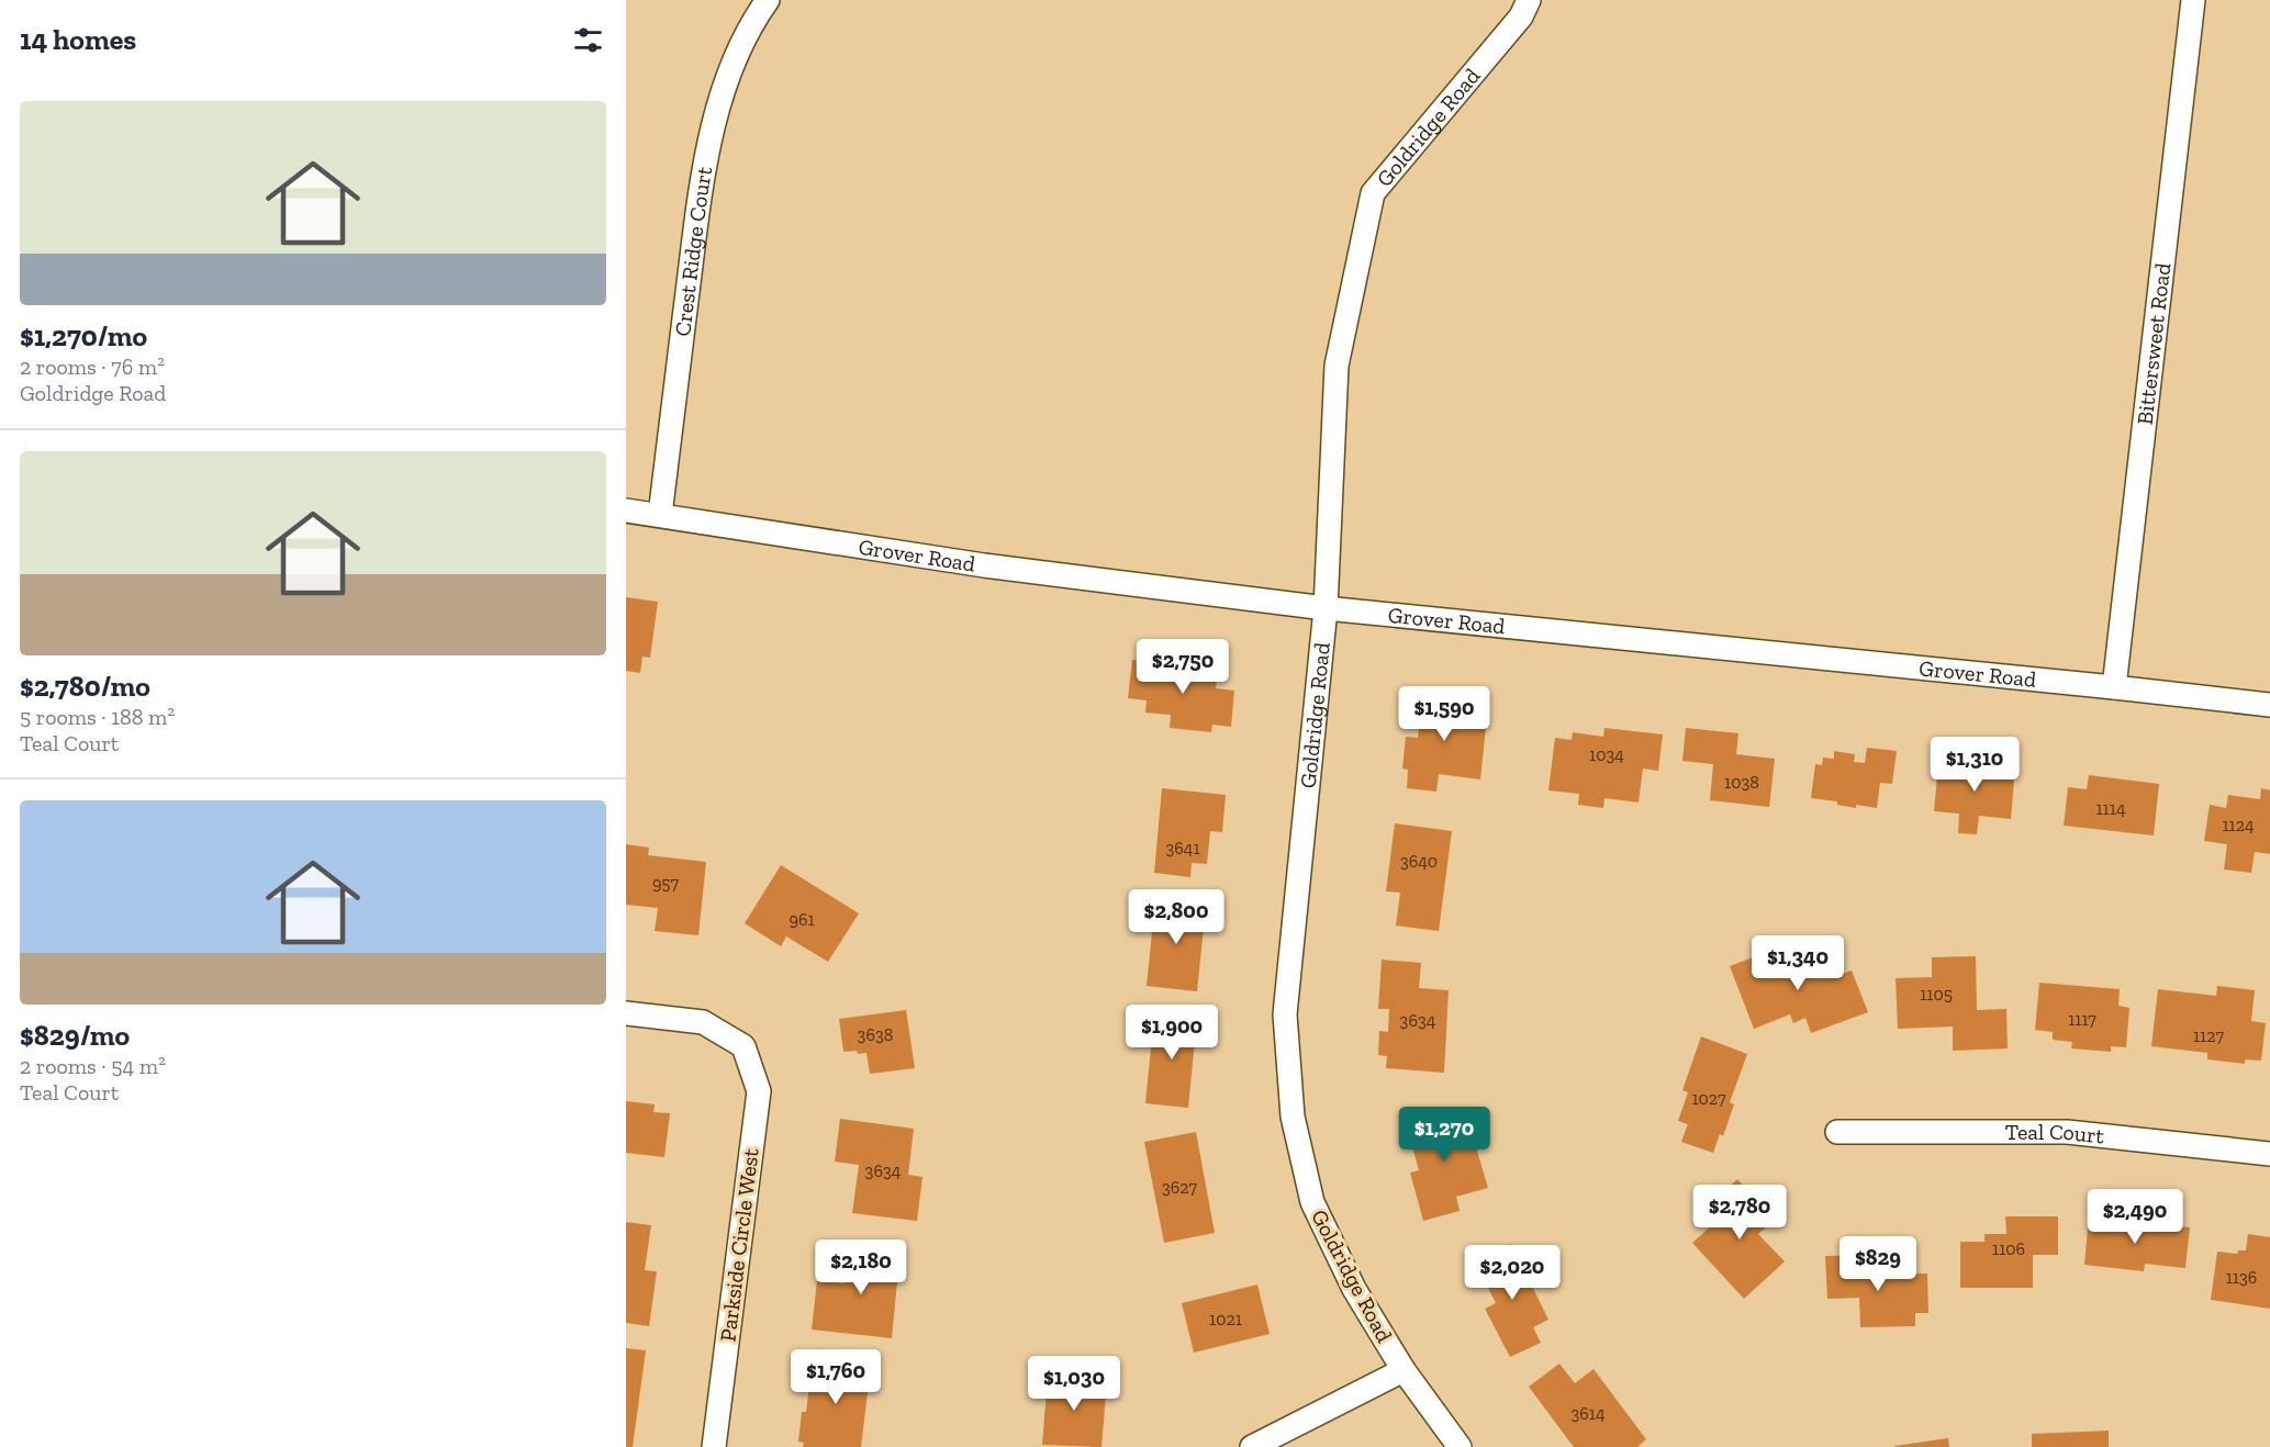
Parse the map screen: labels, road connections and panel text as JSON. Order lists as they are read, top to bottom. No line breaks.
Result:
{"streets":{"street":["Goldridge Road","Crest Ridge Court","Bittersweet Road","Grover Road","Teal Court","Parkside Circle West"]},"crossings":[["Goldridge Road","Grover Road"],["Crest Ridge Court","Grover Road"],["Bittersweet Road","Grover Road"]],"house_numbers":["1034","1038","1114","1124","3641","3640","957","961","1105","1117","3634","3638","1127","1027","3634","3627","1106","1136","1021","3614"],"page":{"heading":"14 homes","list":[{"name":"$1,270/mo","note":"2 rooms · 76 m² · Goldridge Road"},{"name":"$2,780/mo","note":"5 rooms · 188 m² · Teal Court"},{"name":"$829/mo","note":"2 rooms · 54 m² · Teal Court"}],"price":["$2,750","$1,590","$1,310","$2,800","$1,340","$1,900","$1,270","$2,780","$2,490","$829","$2,180","$2,020","$1,760","$1,030"]}}
